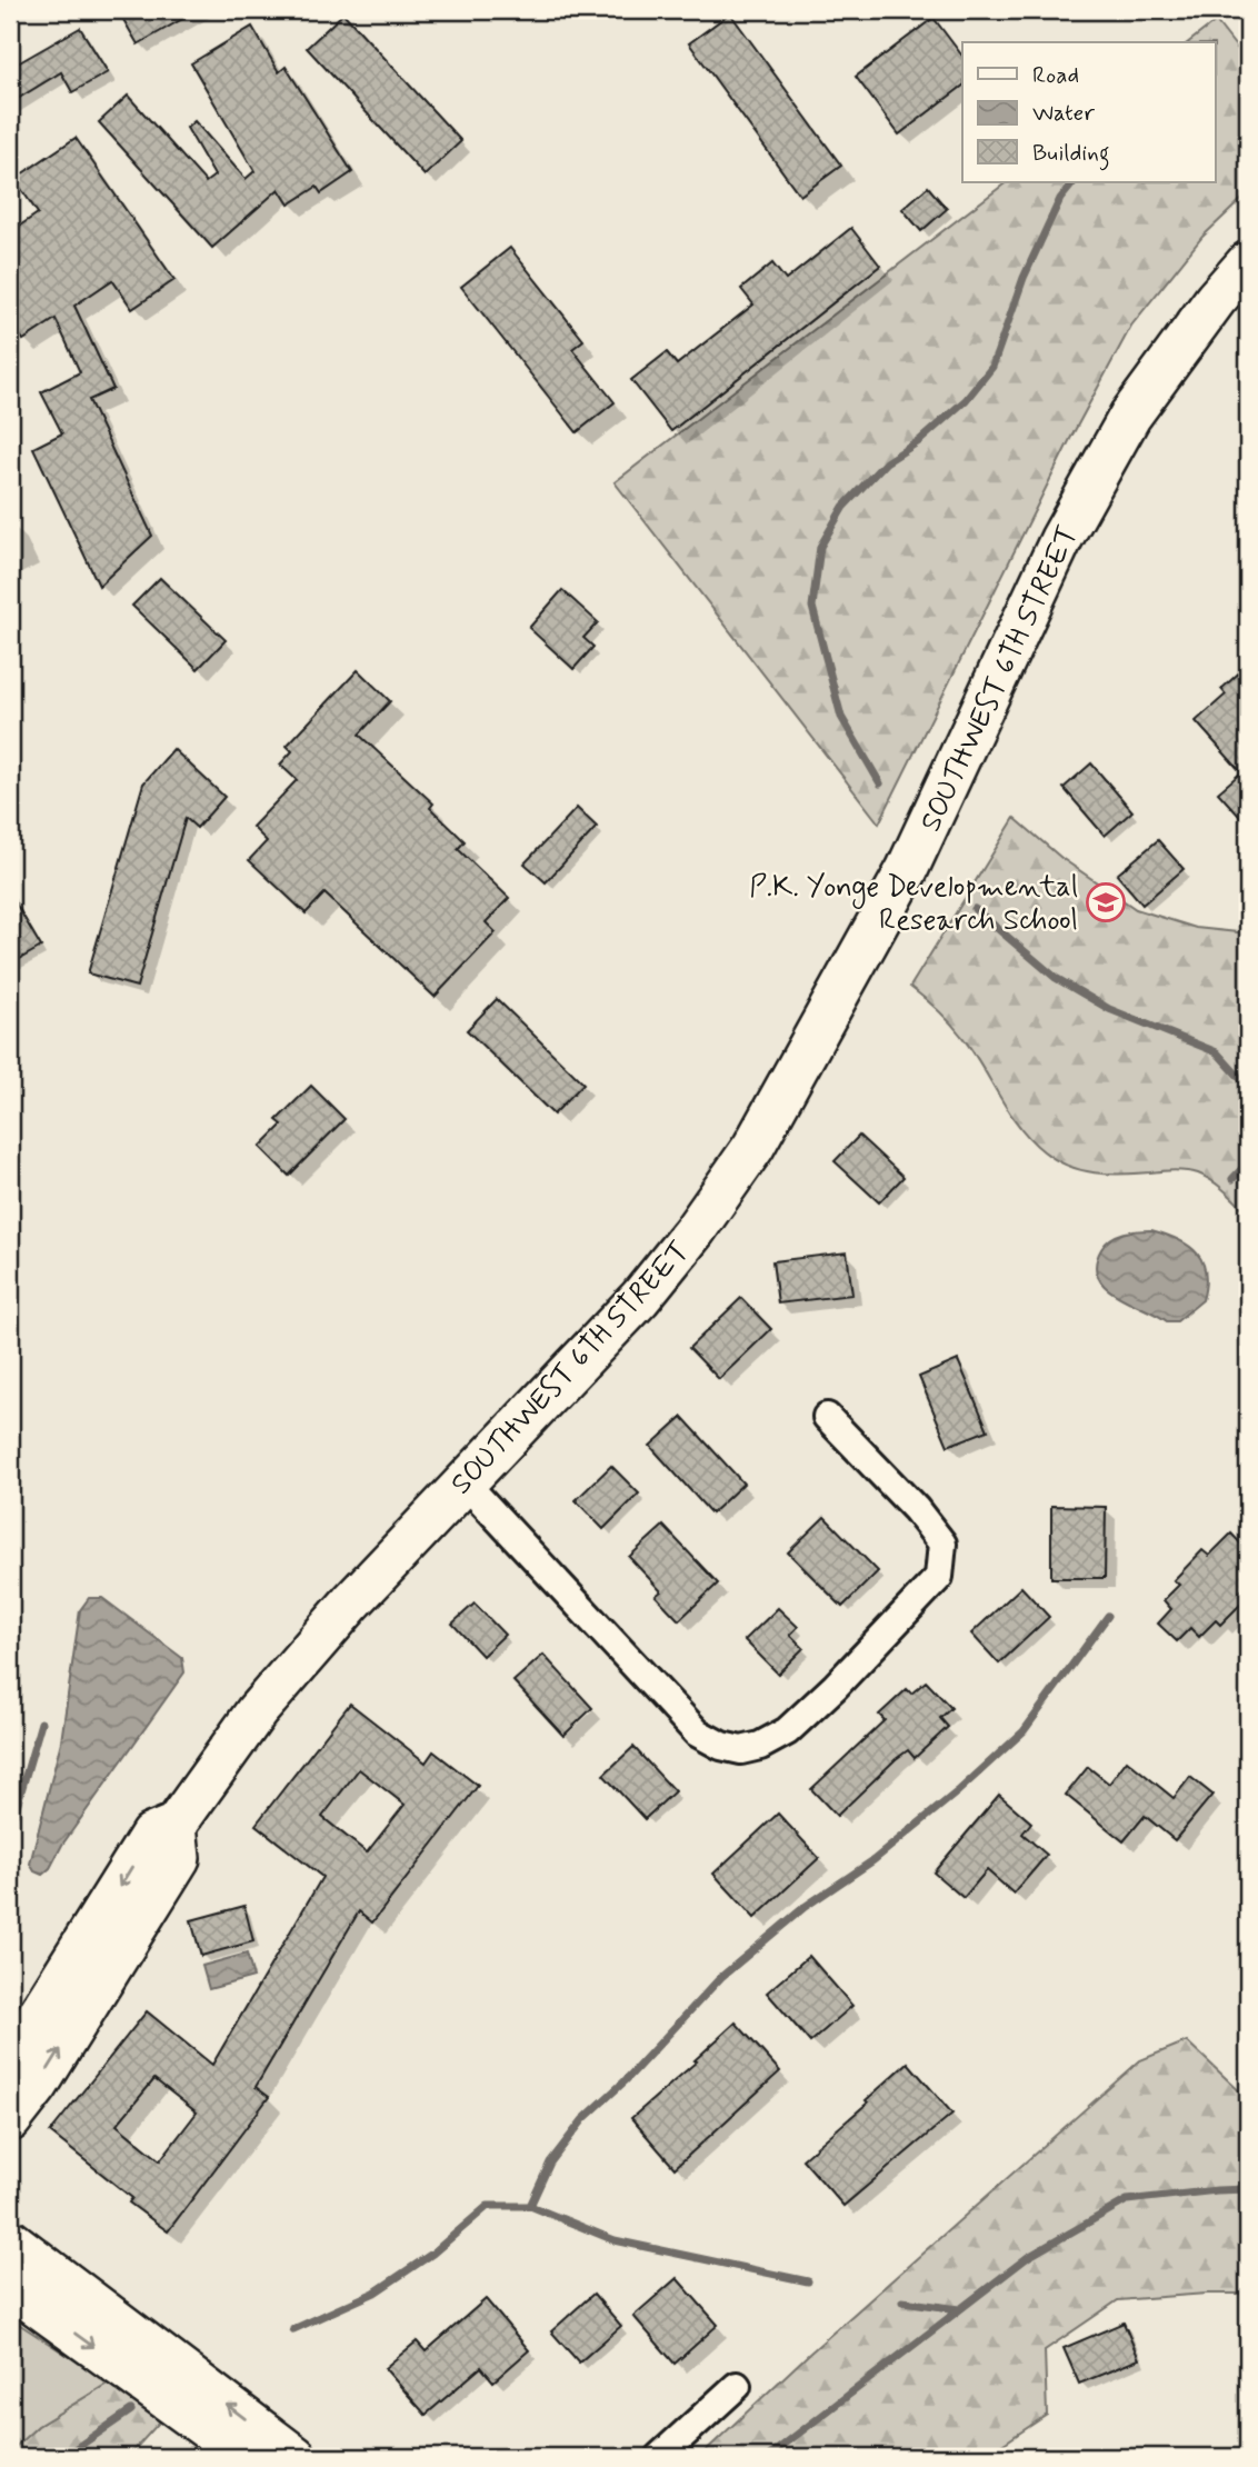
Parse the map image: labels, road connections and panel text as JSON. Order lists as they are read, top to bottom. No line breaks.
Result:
{"streets":{"street":["SOUTHWEST 6TH STREET"]},"places":{"school or university":["P.K. Yonge Developmental Research School"]},"legend":["Road","Water","Building"]}
